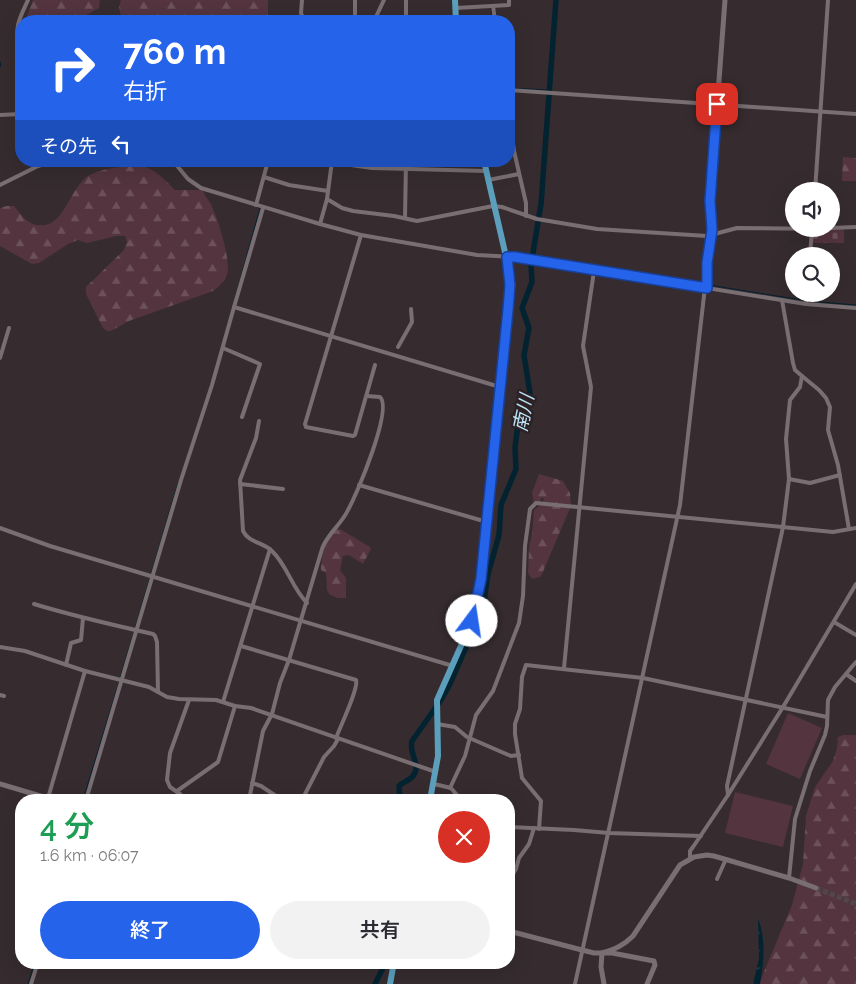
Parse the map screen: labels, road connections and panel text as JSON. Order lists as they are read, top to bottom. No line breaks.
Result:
{"water":["南川"],"page":{"turn":["760 m","右折"],"then":"その先","heading":["4 分","1.6 km · 06:07"],"buttons":["終了","共有"]}}
